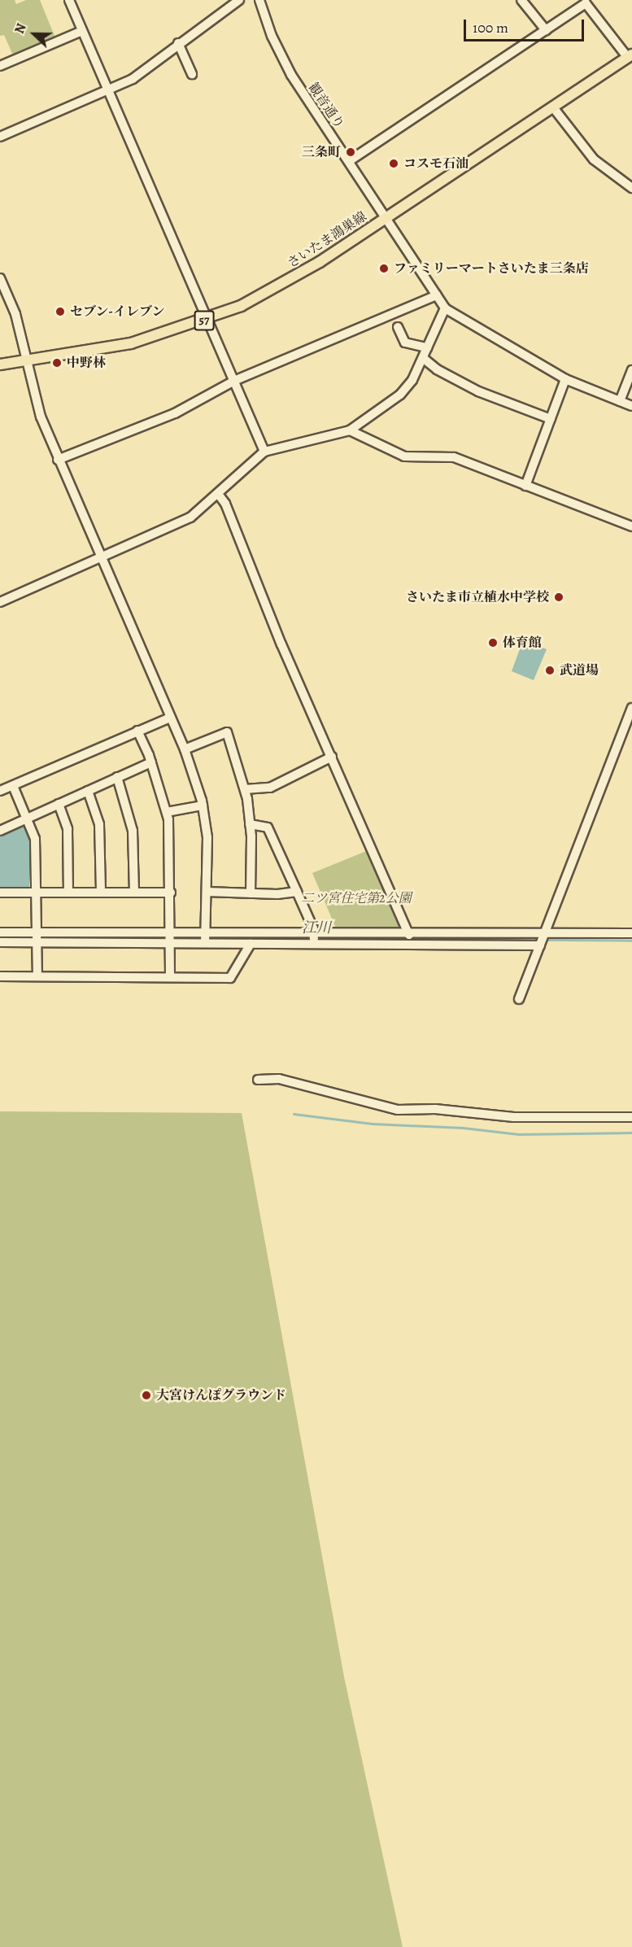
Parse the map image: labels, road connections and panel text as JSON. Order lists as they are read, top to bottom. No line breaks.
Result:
{"streets":{"main road":["さいたま鴻巣線","57"],"street":["観音通り"]},"crossings":[["観音通り","さいたま鴻巣線"]],"water":["江川"],"parks":["二ツ宮住宅第2公園"],"places":["三条町","コスモ石油","ファミリーマートさいたま三条店","セブン-イレブン","中野林","さいたま市立植水中学校","体育館","武道場","大宮けんぽグラウンド"],"scale_bar":"100 m","north":"left"}
